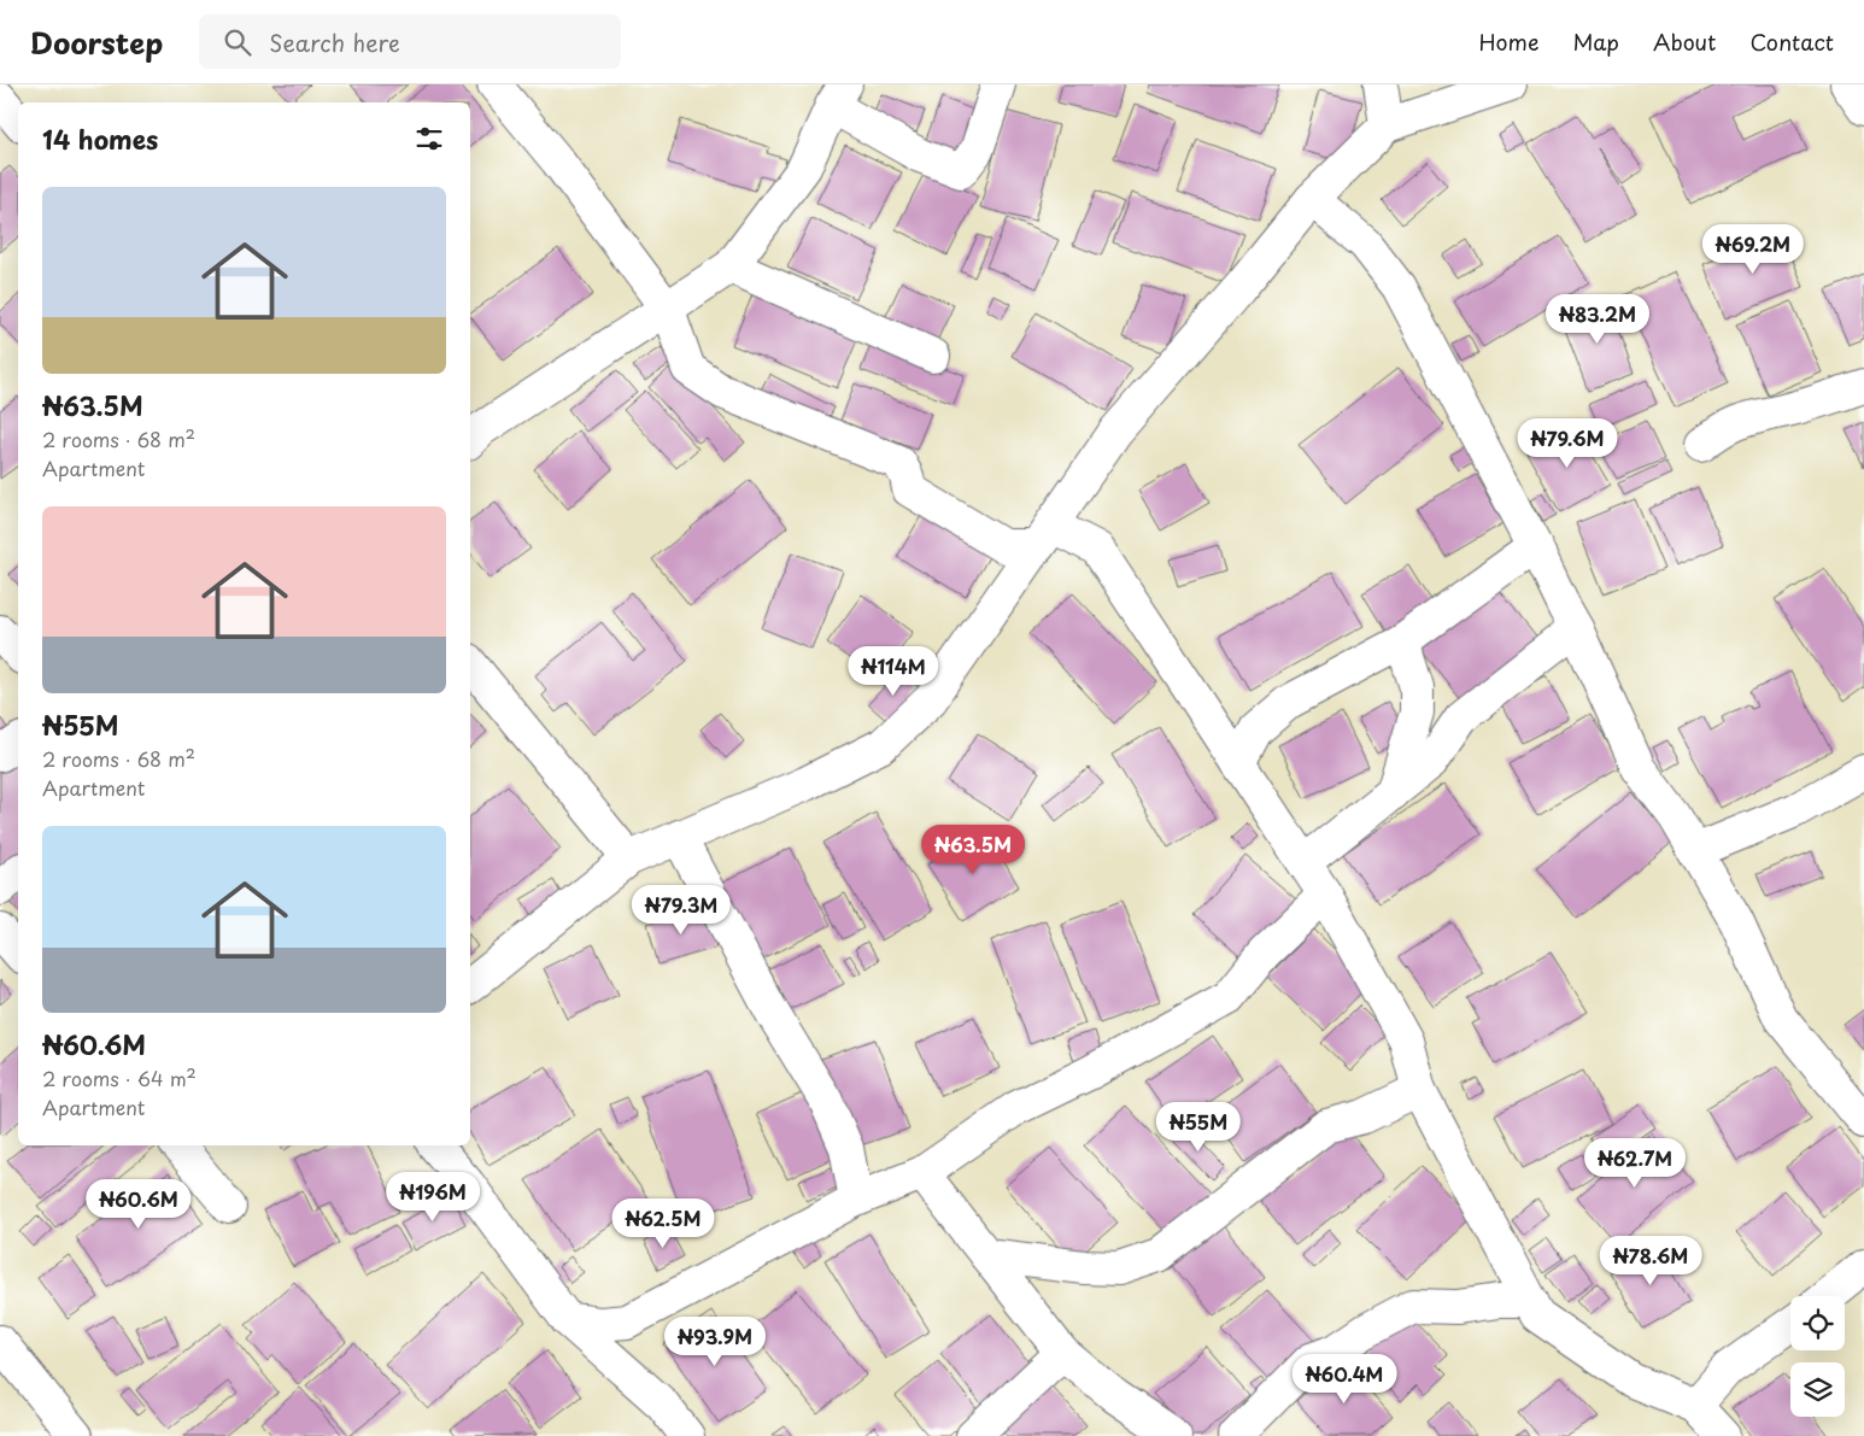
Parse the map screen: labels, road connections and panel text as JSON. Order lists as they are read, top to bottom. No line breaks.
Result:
{"page":{"header":"Doorstep","search":"Search here","nav":["Home","Map","About","Contact"],"heading":"14 homes","list":[{"name":"₦63.5M","note":"2 rooms · 68 m² · Apartment"},{"name":"₦55M","note":"2 rooms · 68 m² · Apartment"},{"name":"₦60.6M","note":"2 rooms · 64 m² · Apartment"}],"price":["₦69.2M","₦83.2M","₦79.6M","₦114M","₦63.5M","₦79.3M","₦55M","₦62.7M","₦196M","₦60.6M","₦62.5M","₦78.6M","₦93.9M","₦60.4M"]}}
